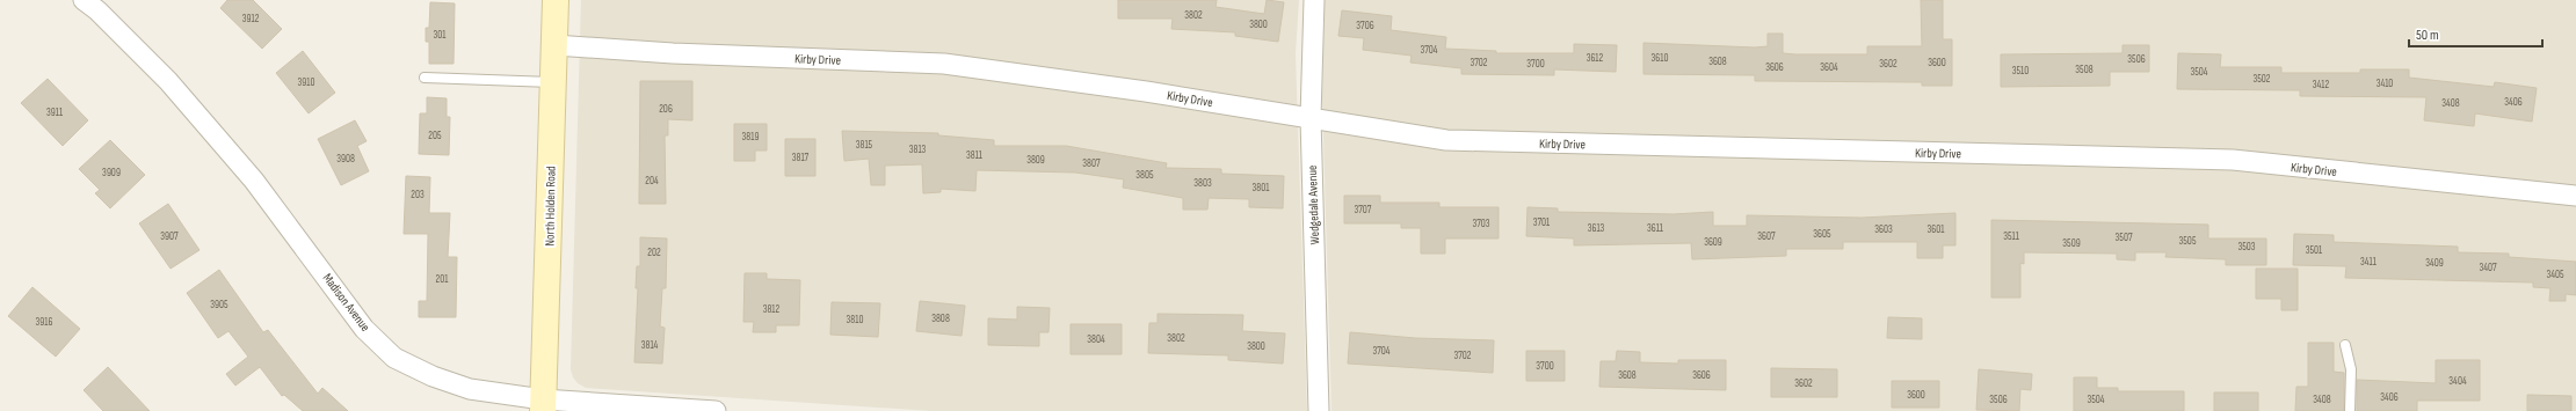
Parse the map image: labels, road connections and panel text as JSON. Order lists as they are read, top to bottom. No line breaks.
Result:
{"streets":{"main road":["North Holden Road"],"street":["Kirby Drive","Wedgedale Avenue","Madison Avenue"]},"crossings":[["Kirby Drive","Wedgedale Avenue"],["Kirby Drive","North Holden Road"],["North Holden Road","Madison Avenue"]],"house_numbers":["3802","3912","3800","3706","301","3704","3612","3610","3506","3608","3702","3600","3700","3602","3606","3604","3508","3510","3504","3502","3910","3410","3412","3406","3408","206","3911","205","3819","3815","3813","3811","3817","3908","3809","3807","3909","3805","204","3803","3801","203","3707","3701","3703","3613","3611","3603","3601","3605","3907","3607","3511","3507","3505","3609","3509","3503","3501","202","3411","3409","3407","3405","201","3905","3812","3808","3810","3916","3802","3804","3814","3800","3704","3702","3700","3608","3606","3404","3602","3600","3406","3506","3504","3408"],"scale_bar":"50 m"}
